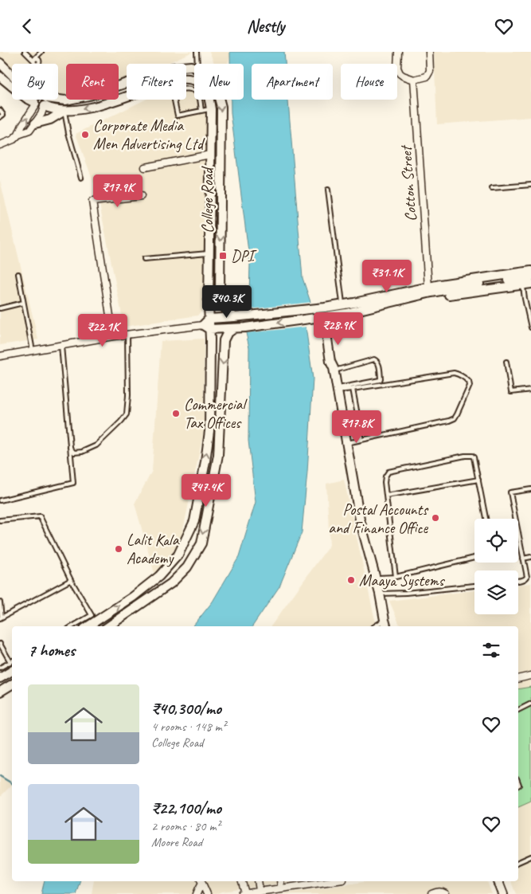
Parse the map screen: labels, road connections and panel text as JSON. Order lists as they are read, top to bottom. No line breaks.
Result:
{"streets":{"main road":["College Road"],"street":["Cotton Street"]},"places":{"other":["Corporate Media Men Advertising Ltd","Commercial Tax Offices","Postal Accounts and Finance Office","Lalit Kala Academy","Maaya Systems"],"transit":["DPI"]},"page":{"header":"Nestly","chip":["Buy","Rent","Filters","New","Apartment","House"],"price":["₹17.9K","₹31.1K","₹40.3K","₹28.9K","₹22.1K","₹17.8K","₹47.4K"],"heading":"7 homes","list":[{"name":"₹40,300/mo","note":"4 rooms · 148 m² · College Road"},{"name":"₹22,100/mo","note":"2 rooms · 80 m² · Moore Road"}]}}
